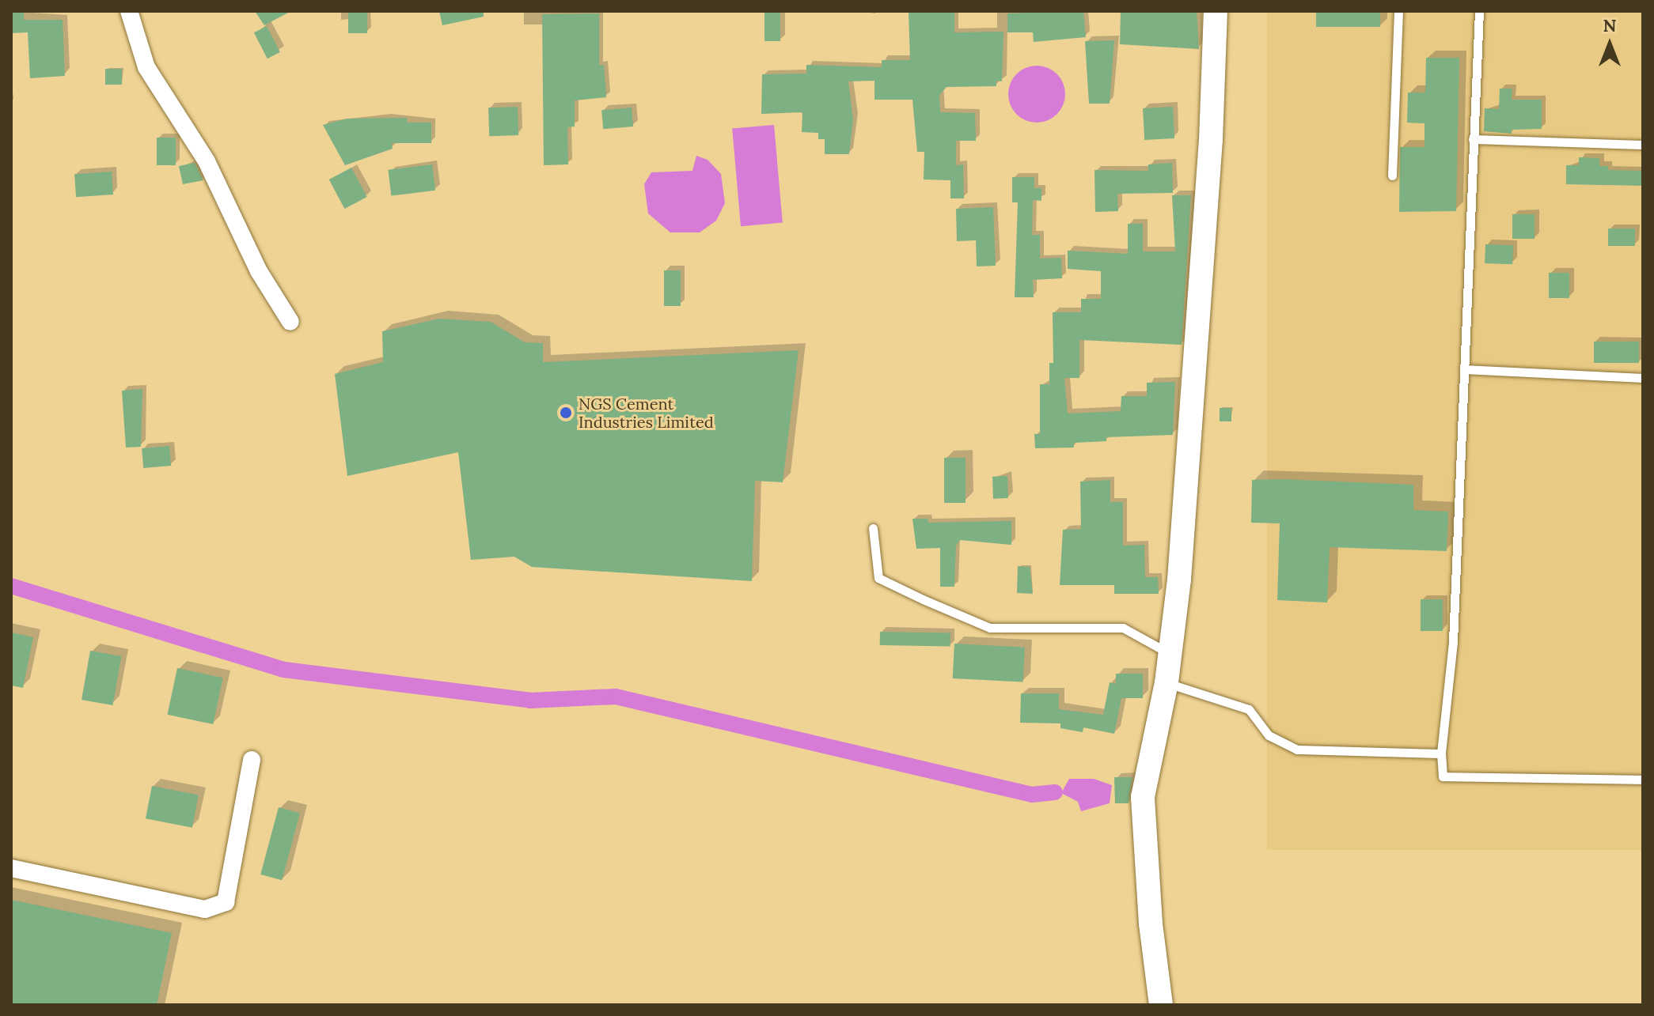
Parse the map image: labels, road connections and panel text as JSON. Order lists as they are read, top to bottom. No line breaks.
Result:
{"places":["NGS Cement Industries Limited"],"north":"top"}
